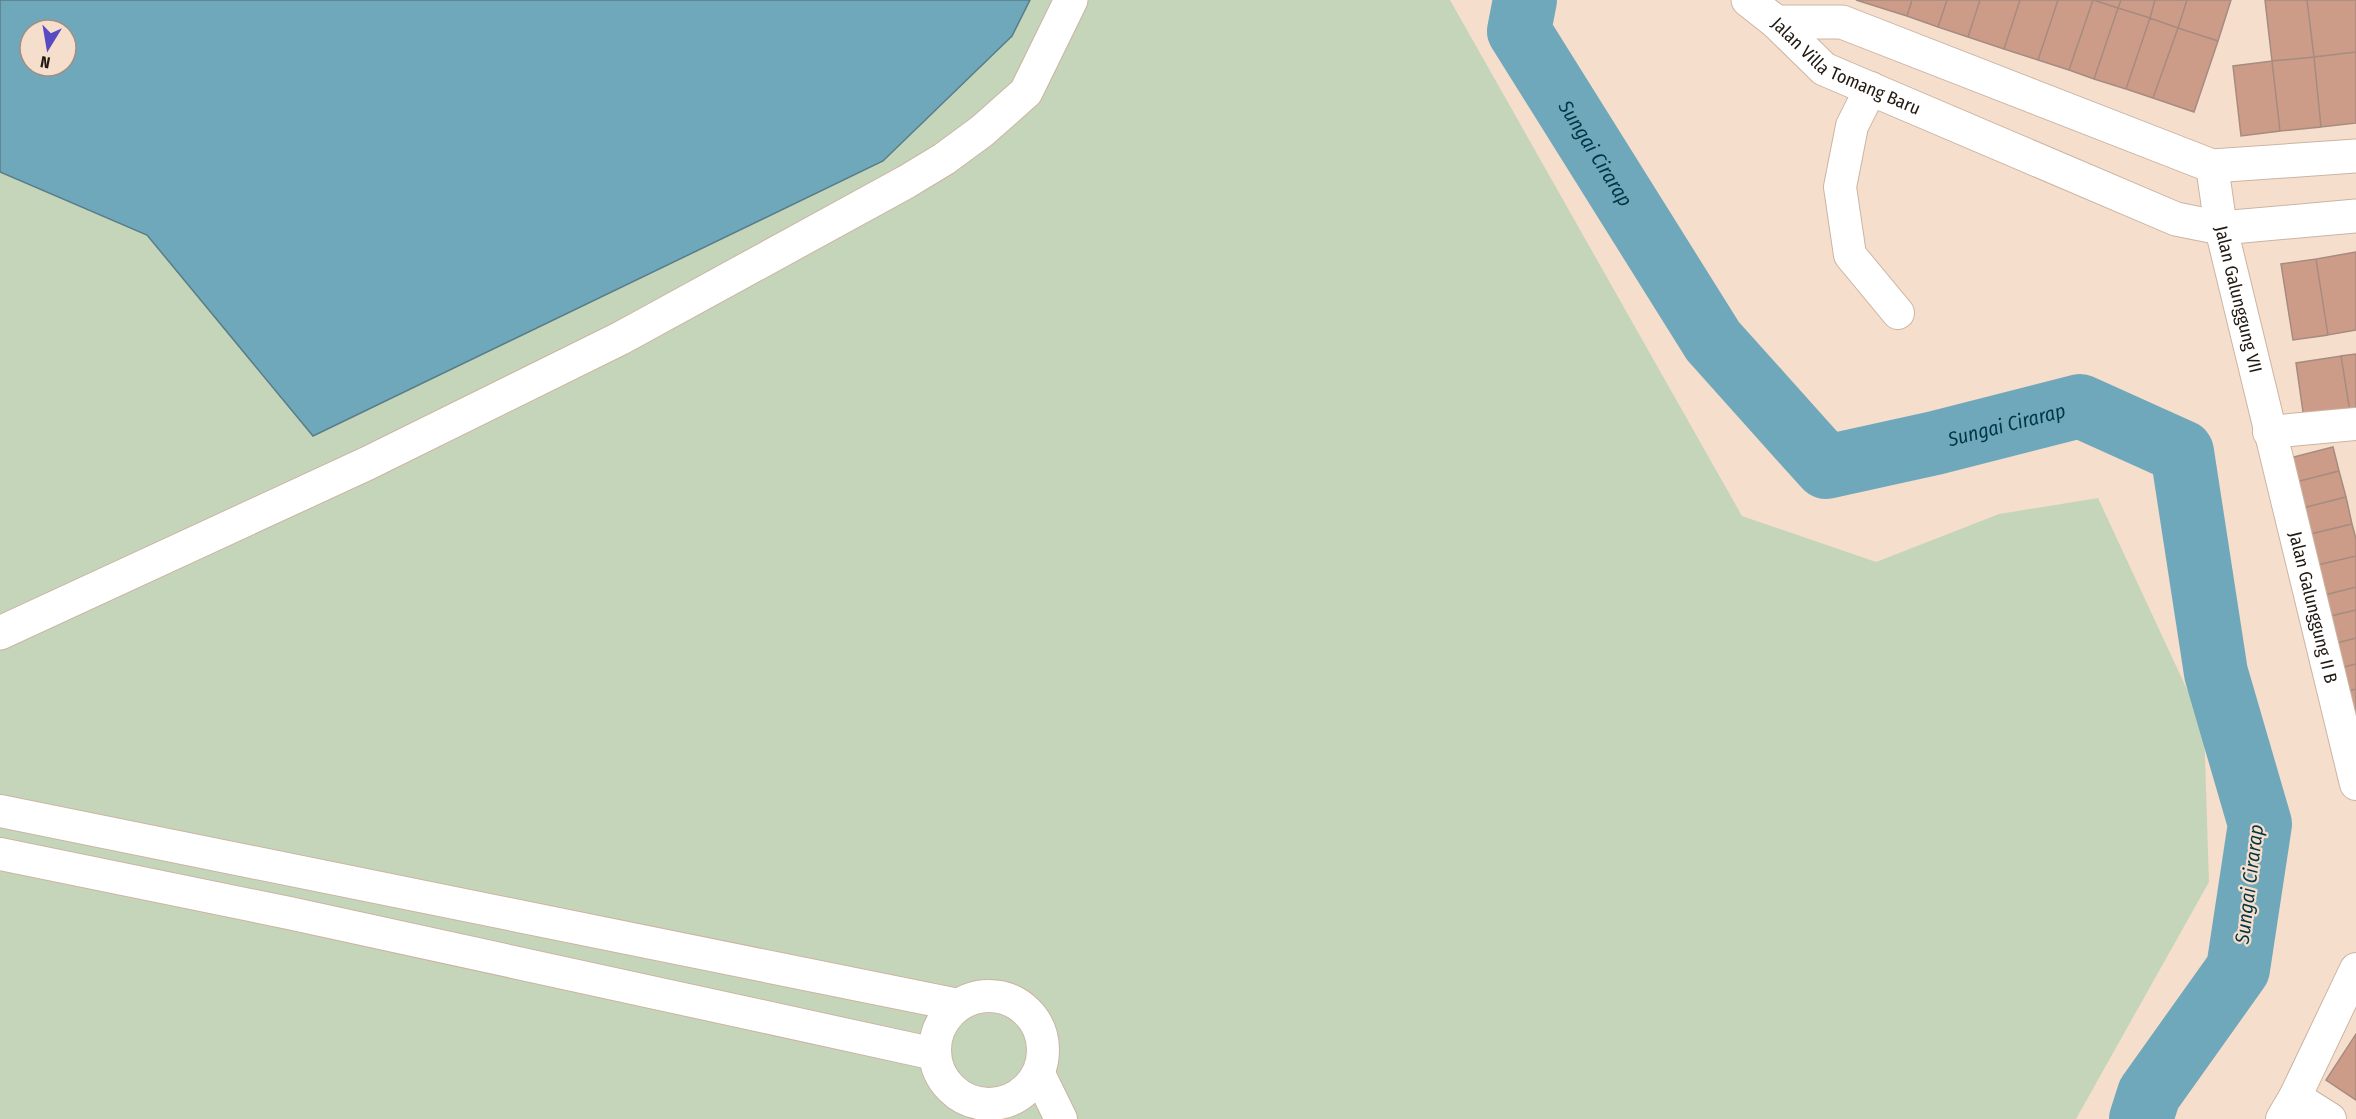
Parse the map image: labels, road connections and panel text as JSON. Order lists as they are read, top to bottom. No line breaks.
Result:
{"streets":{"street":["Jalan Villa Tomang Baru","Jalan Galunggung VII","Jalan Galunggung II B"]},"crossings":[["Jalan Villa Tomang Baru","Jalan Galunggung VII"],["Jalan Galunggung VII","Jalan Galunggung II B"]],"water":["Sungai Cirarap"],"north":"bottom"}
